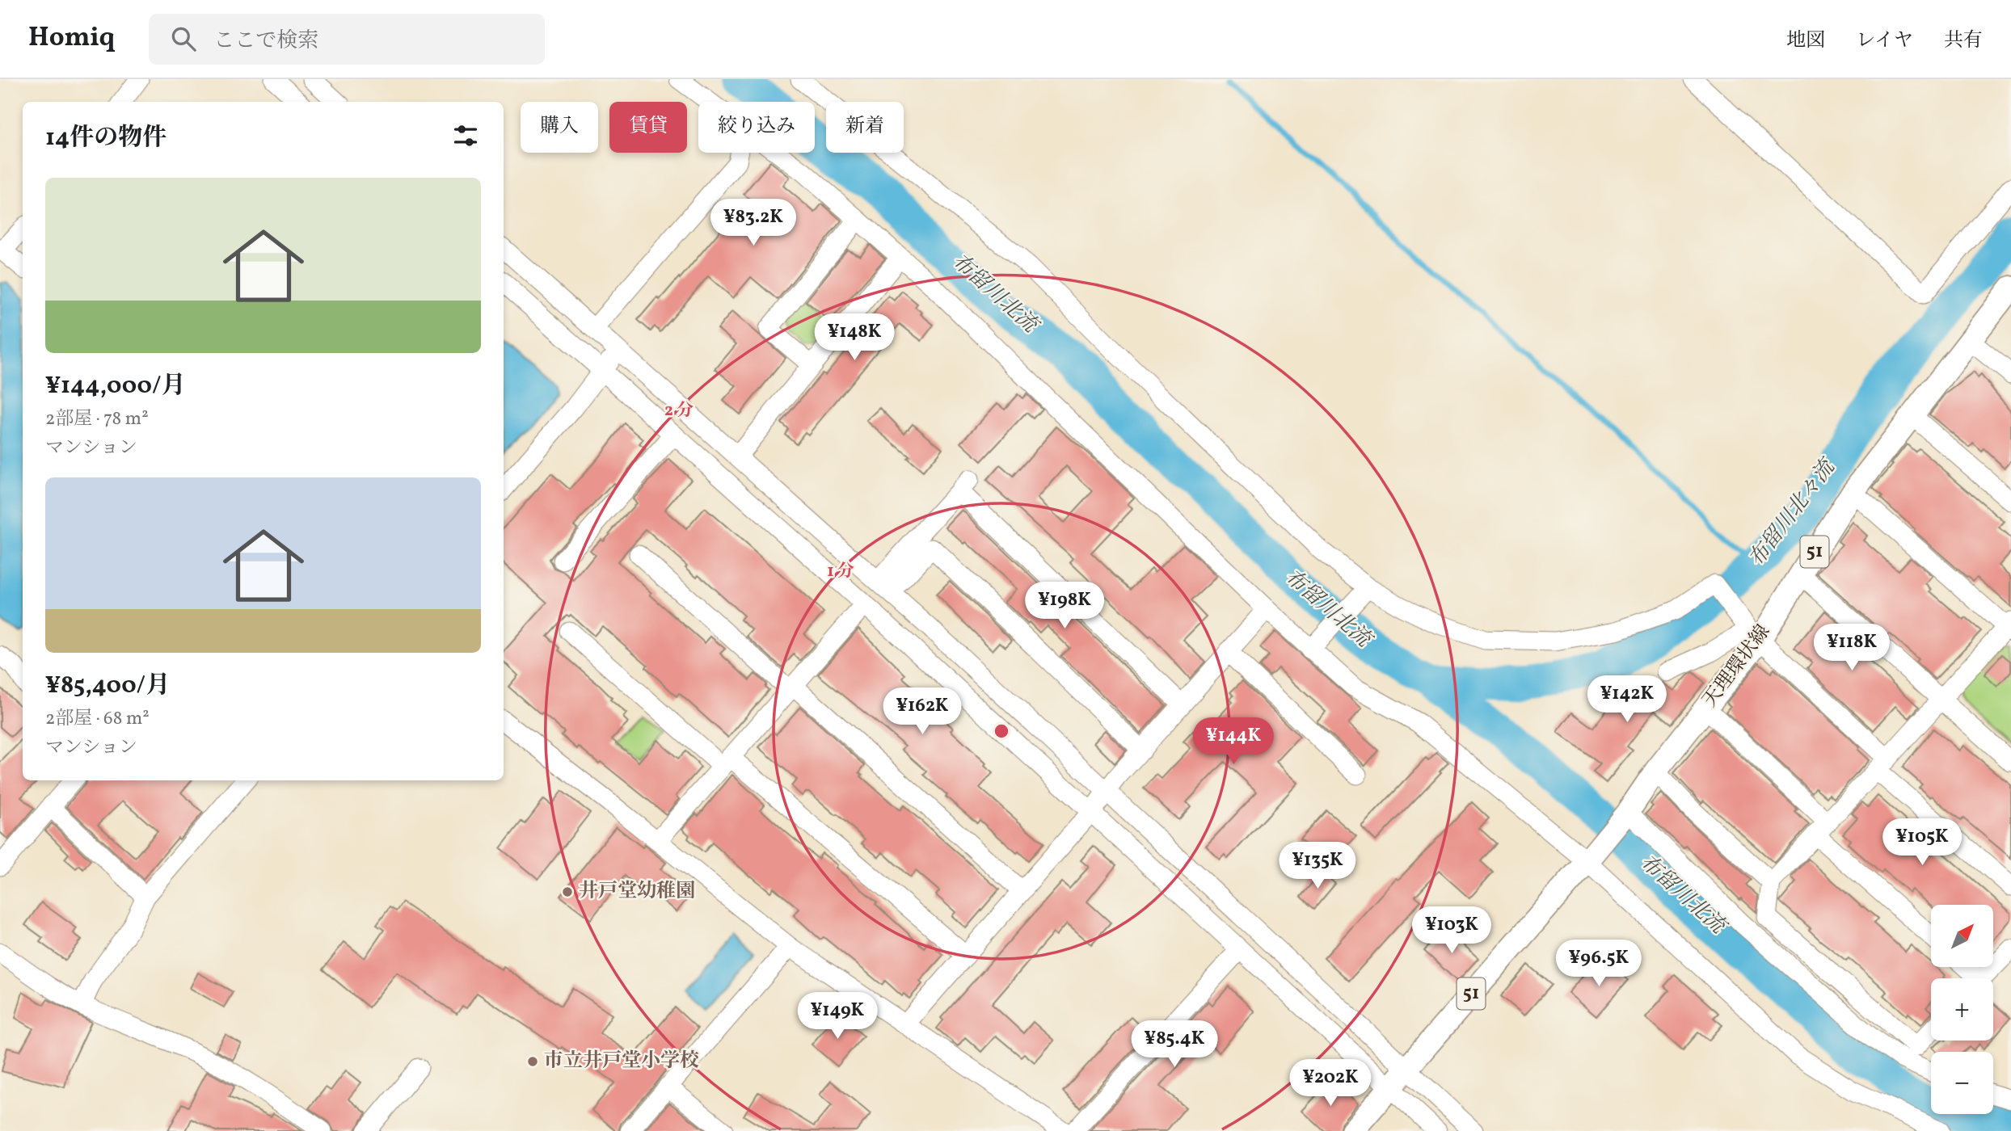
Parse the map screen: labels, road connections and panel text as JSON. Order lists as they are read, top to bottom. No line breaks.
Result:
{"streets":{"main road":["51","天理環状線"]},"water":["布留川北流","布留川北々流"],"places":["井戸堂幼稚園","市立井戸堂小学校"],"north":"top right","page":{"header":"Homiq","search":"ここで検索","nav":["地図","レイヤ","共有"],"chip":["購入","賃貸","絞り込み","新着"],"heading":"14件の物件","list":[{"name":"¥144,000/月","note":"2部屋 · 78 m² · マンション"},{"name":"¥85,400/月","note":"2部屋 · 68 m² · マンション"}],"price":["¥83.2K","¥148K","¥198K","¥118K","¥142K","¥162K","¥144K","¥105K","¥135K","¥103K","¥96.5K","¥149K","¥85.4K","¥202K"],"map_buttons":["+","−"]},"rings":["2 分","1 分"]}
